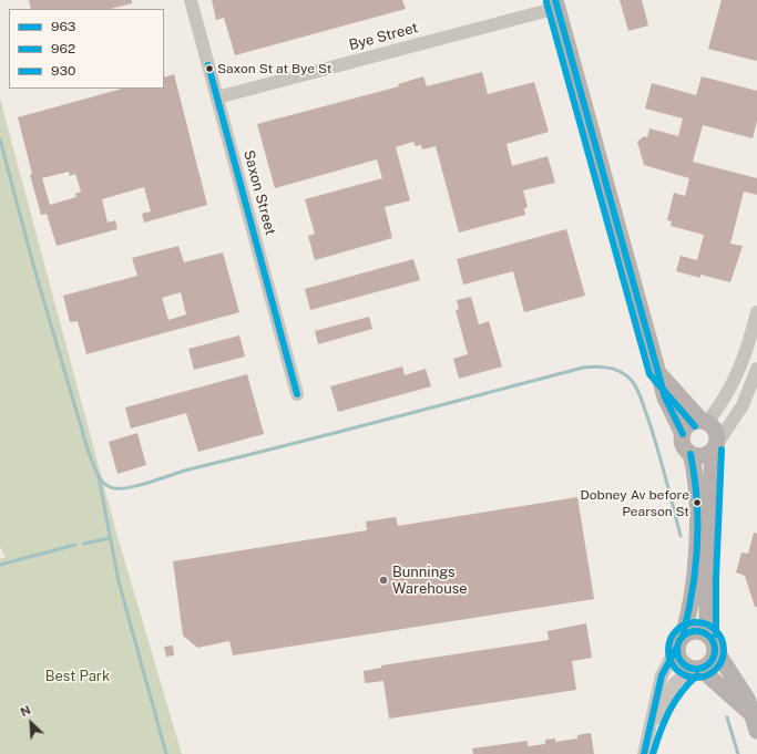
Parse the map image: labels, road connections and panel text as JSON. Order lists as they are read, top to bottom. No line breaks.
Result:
{"streets":{"street":["Bye Street","Saxon Street"]},"crossings":[["Bye Street","Saxon Street"]],"parks":["Best Park"],"places":["Saxon St at Bye St","Dobney Av before Pearson St","Bunnings Warehouse"],"lines":["transit line 963","transit line 962","transit line 930"],"legend":["963","962","930"],"north":"top left"}
